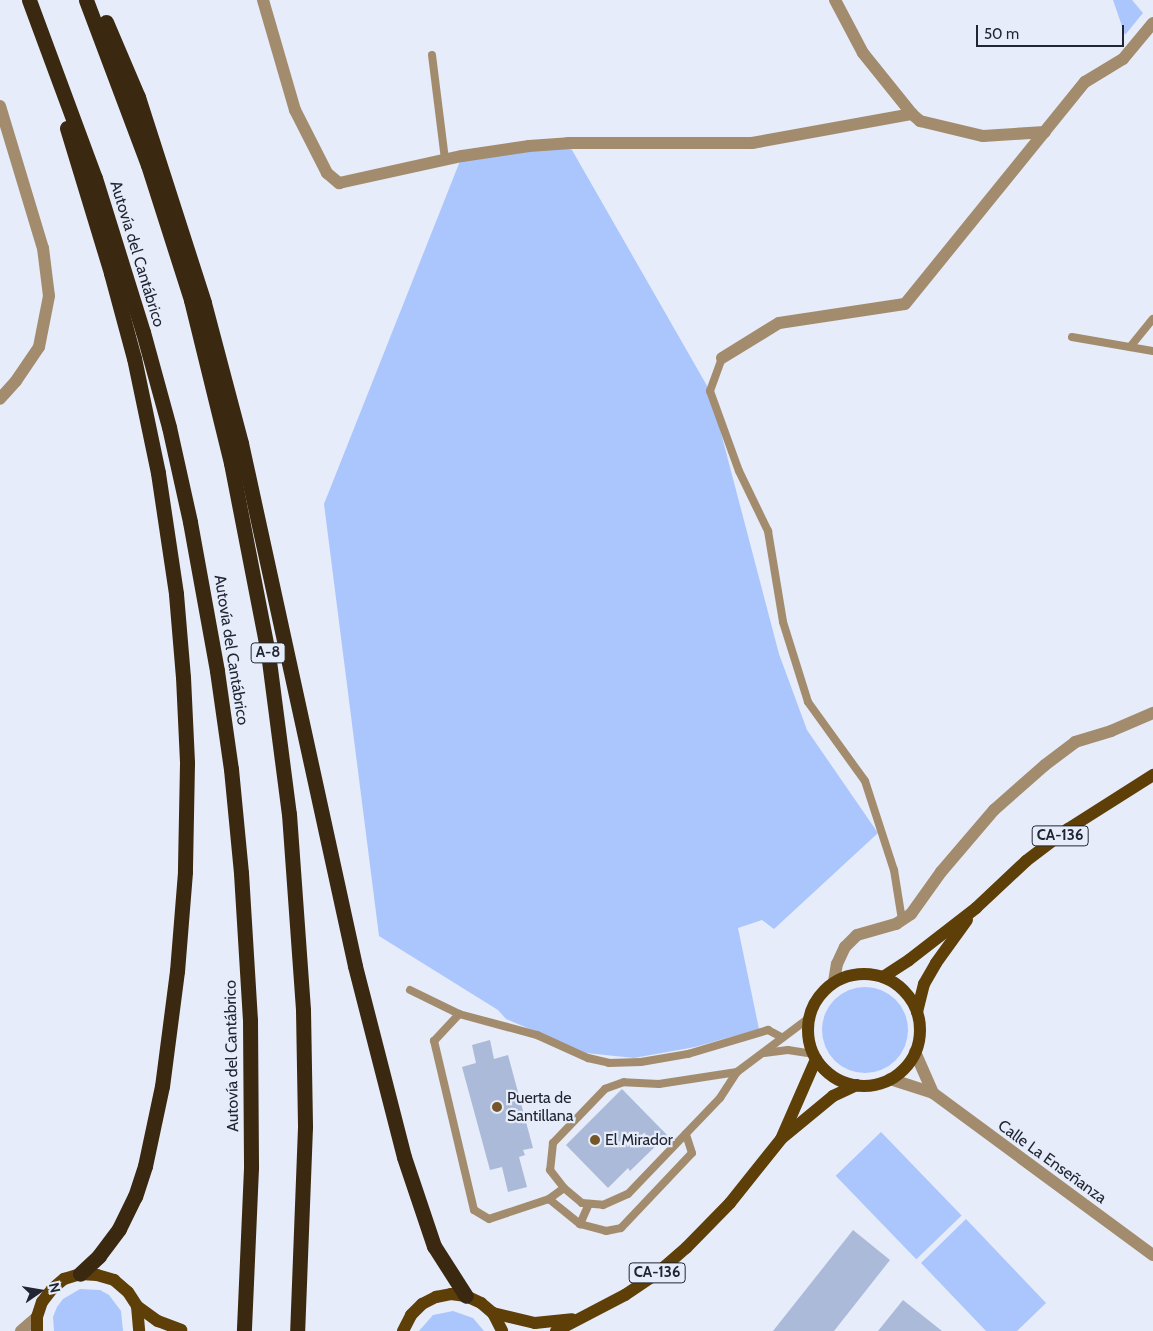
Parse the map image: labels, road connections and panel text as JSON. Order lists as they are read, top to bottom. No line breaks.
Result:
{"streets":{"highway":["Autovía del Cantábrico","A-8"],"main road":["CA-136"],"street":["Calle La Enseñanza"]},"places":["Puerta de Santillana","El Mirador"],"scale_bar":"50 m","north":"right"}
